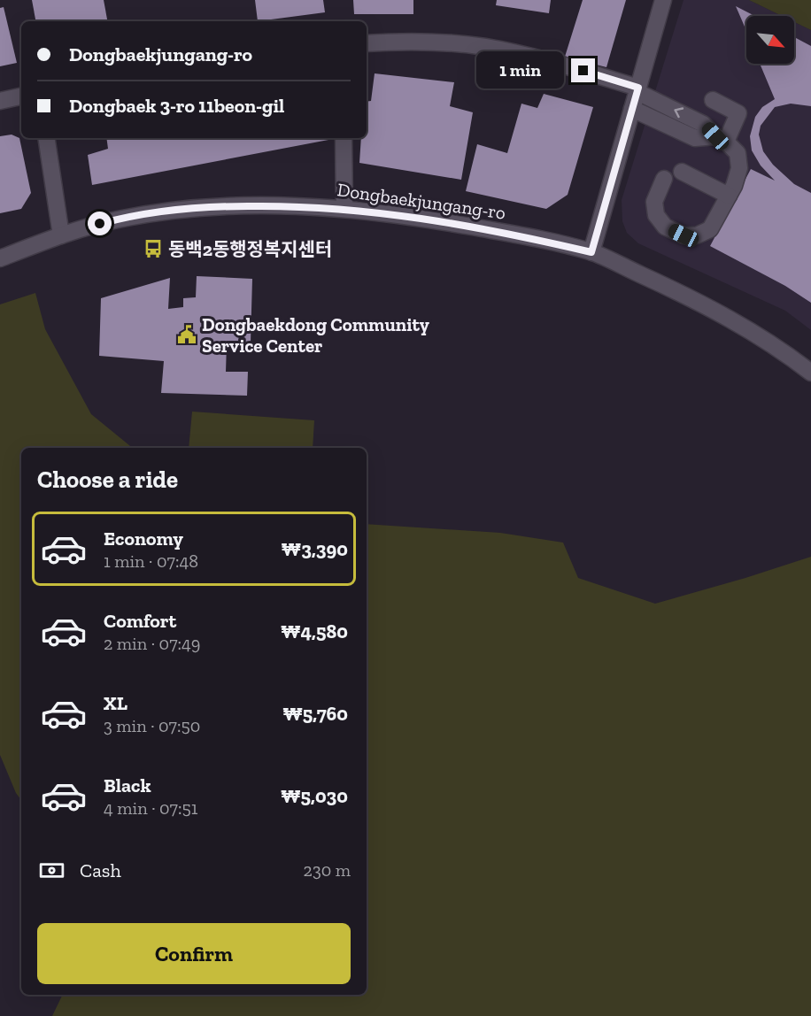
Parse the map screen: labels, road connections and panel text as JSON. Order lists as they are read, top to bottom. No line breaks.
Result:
{"streets":{"street":["Dongbaekjungang-ro"]},"places":{"bus stop":["동백2동행정복지센터"],"public building":["Dongbaekdong Community Service Center"]},"north":"bottom right","page":{"banner":["Dongbaekjungang-ro","Dongbaek 3-ro 11beon-gil"],"bubble":"1 min","heading":"Choose a ride","list":[{"name":"Economy","note":"1 min · 07:48","value":"₩3,390"},{"name":"Comfort","note":"2 min · 07:49","value":"₩4,580"},{"name":"XL","note":"3 min · 07:50","value":"₩5,760"},{"name":"Black","note":"4 min · 07:51","value":"₩5,030"}],"pay":["Cash","230 m"],"buttons":"Confirm"}}
